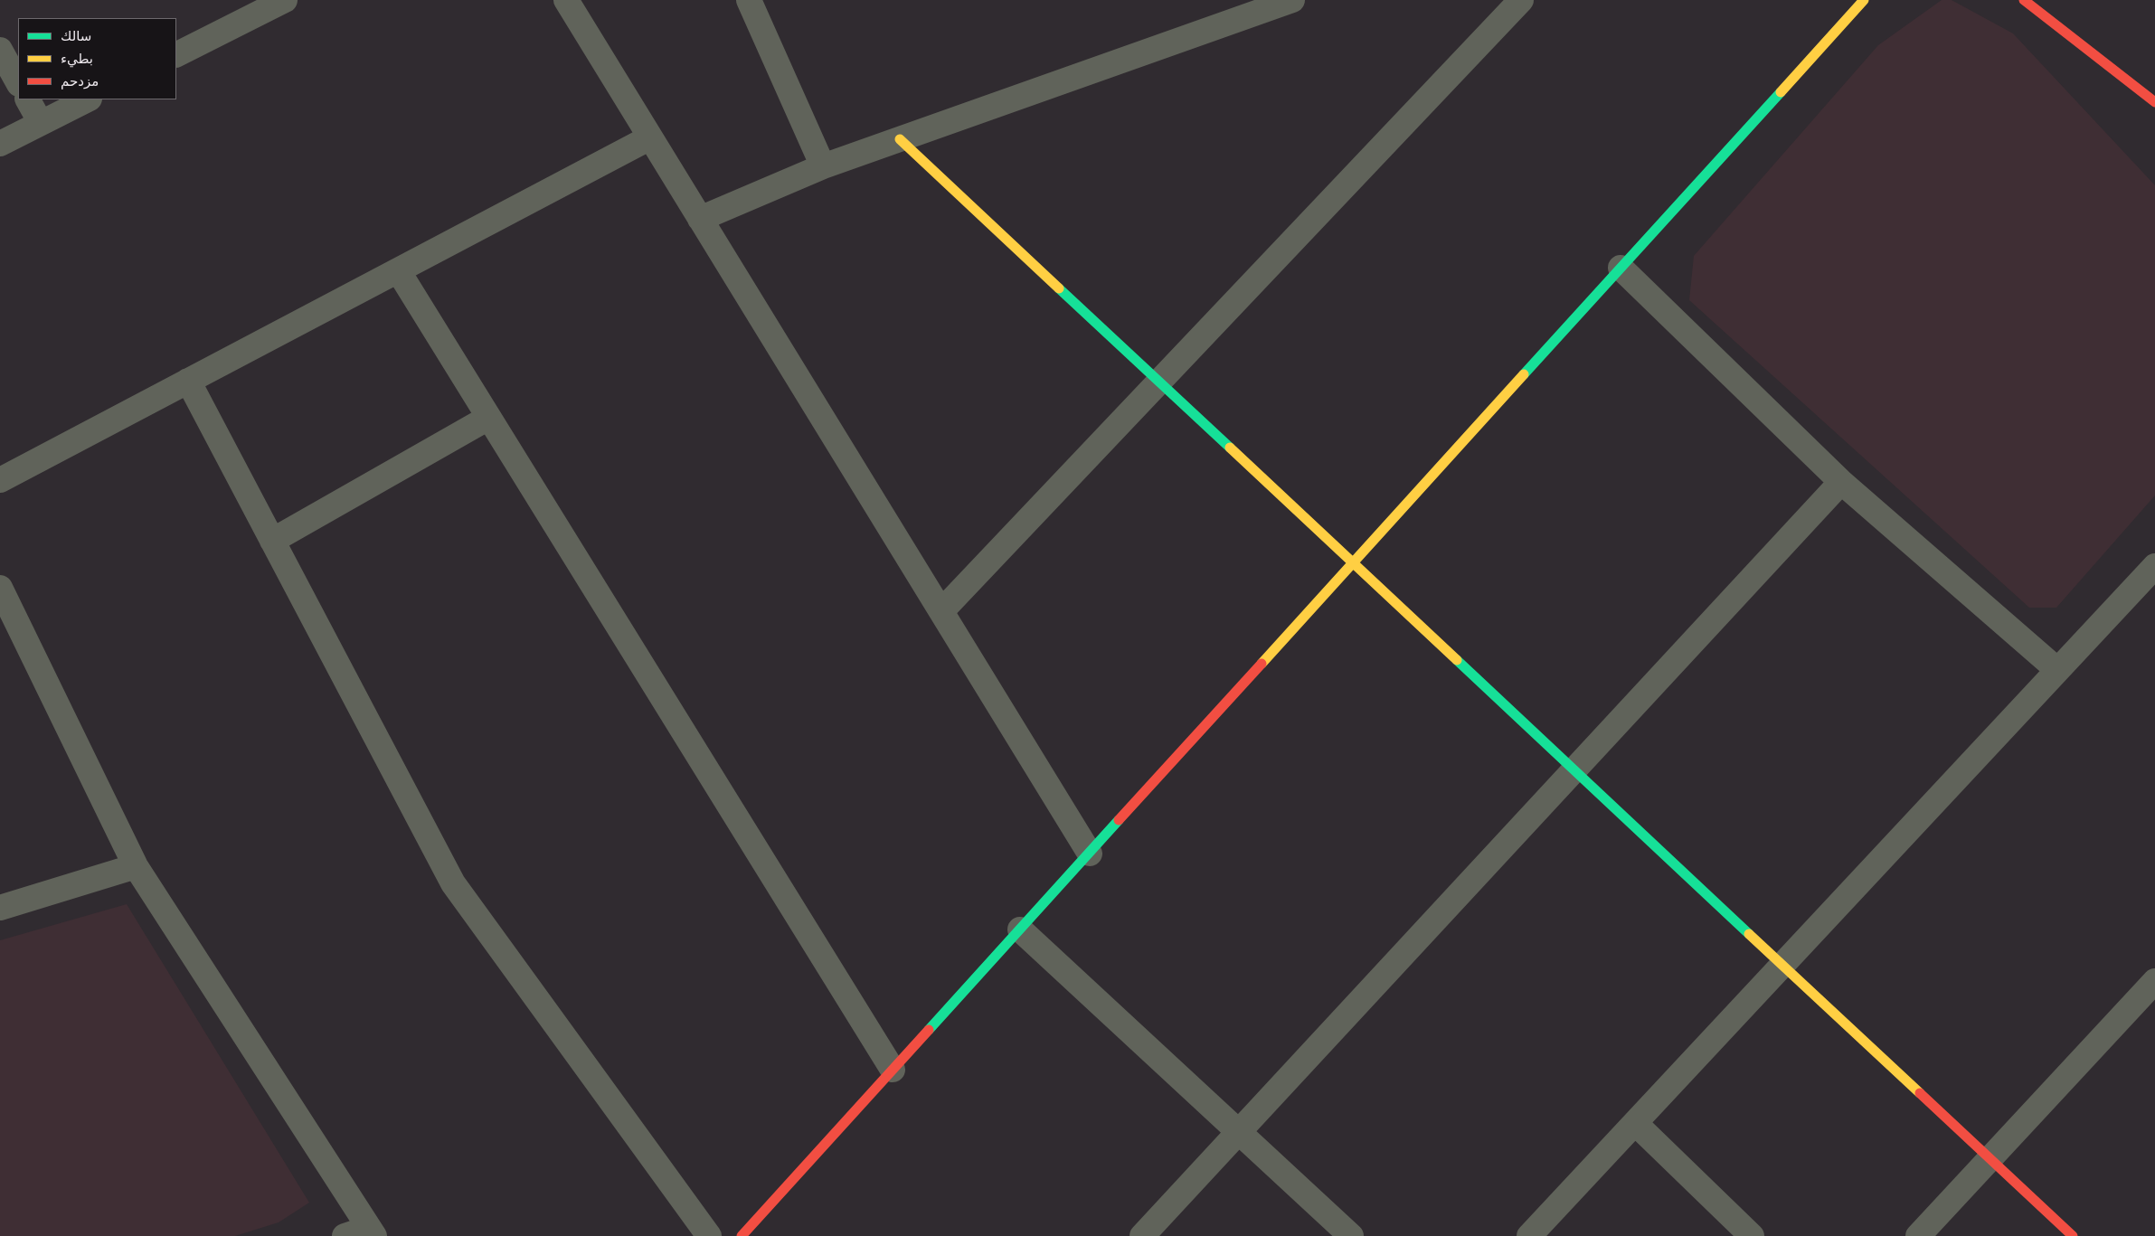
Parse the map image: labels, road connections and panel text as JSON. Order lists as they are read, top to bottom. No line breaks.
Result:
{"legend":["سالك","بطيء","مزدحم"]}
